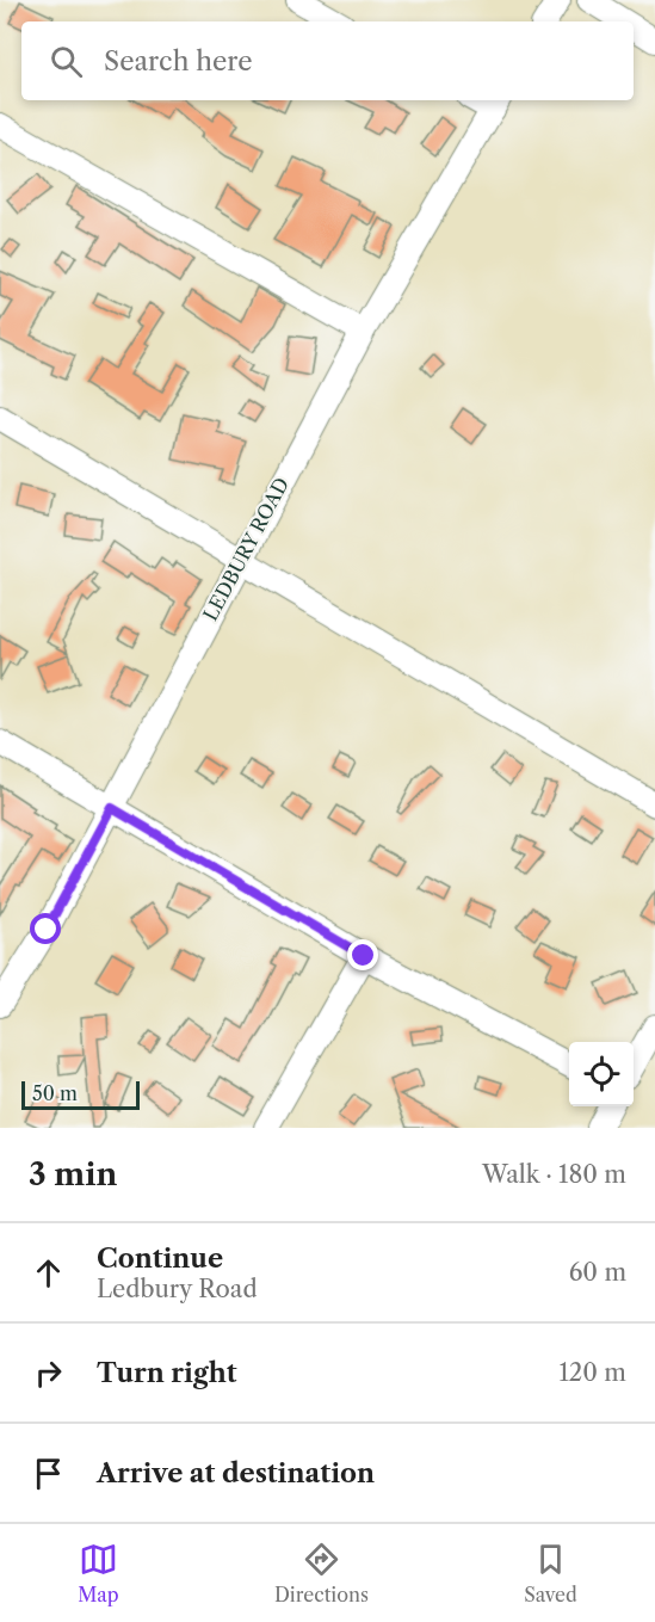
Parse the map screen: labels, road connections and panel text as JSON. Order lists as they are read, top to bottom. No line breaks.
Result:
{"streets":{"street":["LEDBURY ROAD"]},"scale_bar":"50 m","page":{"search":"Search here","scale":"50 m","heading":["3 min","Walk · 180 m"],"list":[["Continue","Ledbury Road","60 m"],["Turn right","120 m"],"Arrive at destination"],"nav":["Map","Directions","Saved"]}}
